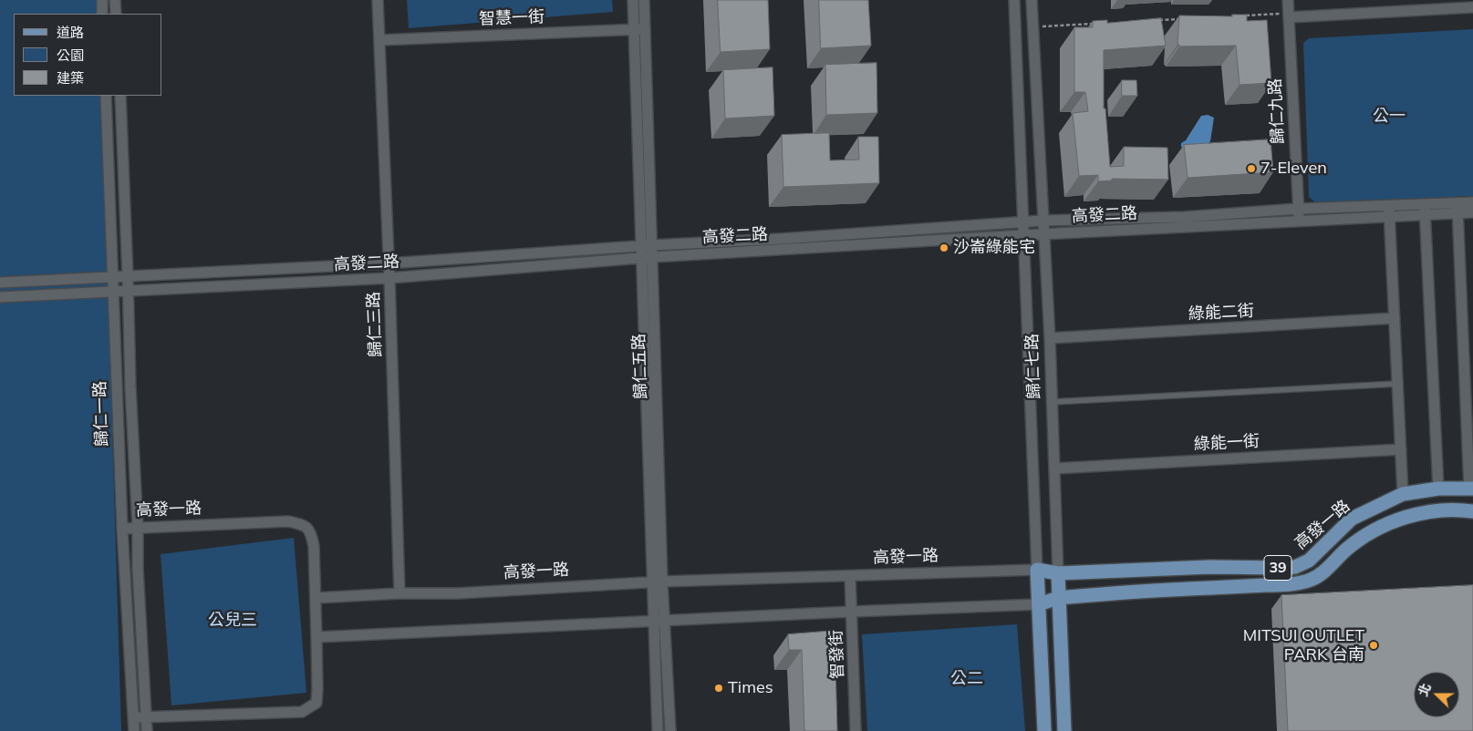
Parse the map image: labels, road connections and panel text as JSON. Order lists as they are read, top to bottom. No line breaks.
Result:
{"streets":{"main road":["歸仁七路","高發一路","39"],"street":["智慧一街","歸仁九路","高發二路","綠能二街","歸仁三路","歸仁五路","歸仁一路","綠能一街","智發街"]},"crossings":[["智慧一街","歸仁三路"],["智慧一街","歸仁五路"],["歸仁九路","高發二路"],["高發二路","歸仁三路"],["高發二路","歸仁五路"],["高發二路","歸仁七路"],["高發二路","歸仁一路"],["綠能二街","歸仁七路"],["歸仁三路","高發一路"],["歸仁五路","高發一路"],["歸仁七路","綠能一街"],["歸仁七路","高發一路"],["歸仁七路","39"],["歸仁一路","高發一路"],["高發一路","智發街"]],"parks":["公一","公兒三","公二"],"places":["7-Eleven","沙崙綠能宅","MITSUI OUTLET PARK 台南","Times"],"legend":["道路","公園","建築"],"north":"left"}
